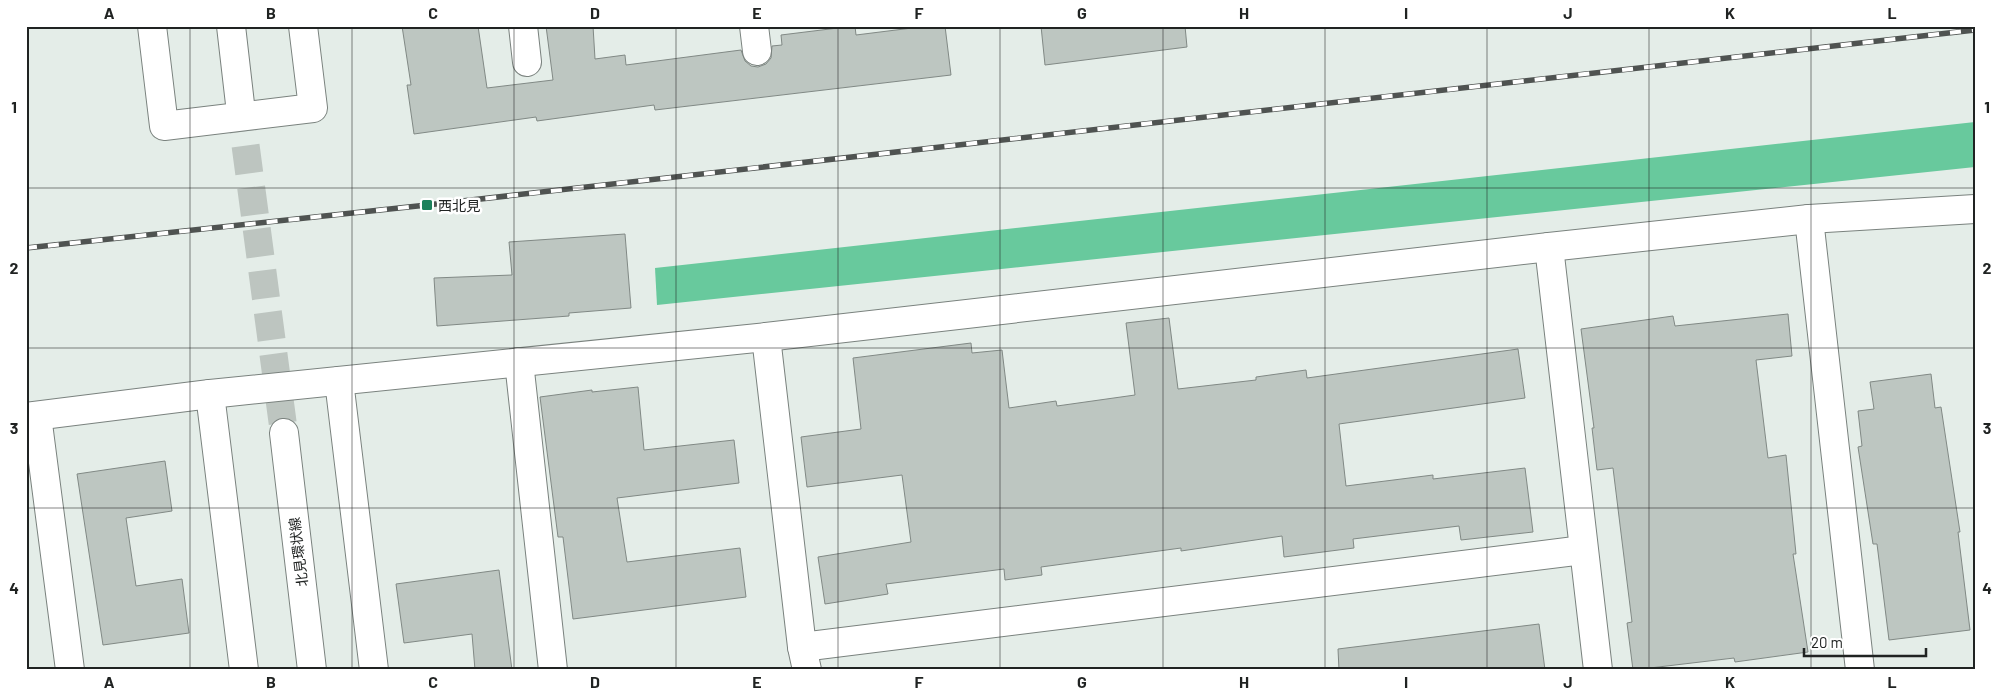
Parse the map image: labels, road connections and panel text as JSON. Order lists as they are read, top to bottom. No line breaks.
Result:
{"streets":{"street":["北見環状線"]},"places":{"transit":["西北見"]},"scale_bar":"20 m","grid":{"columns":["A","B","C","D","E","F","G","H","I","J","K","L"],"rows":["1","2","3","4"]}}
